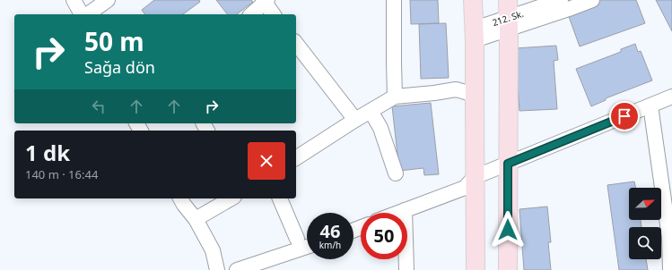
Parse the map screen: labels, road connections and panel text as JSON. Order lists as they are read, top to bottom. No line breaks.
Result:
{"streets":{"street":["212. Sk."]},"north":"right","page":{"turn":["50 m","Sağa dön"],"heading":["1 dk","140 m · 16:44"],"speed":"46 km/h","limit":"50"}}
